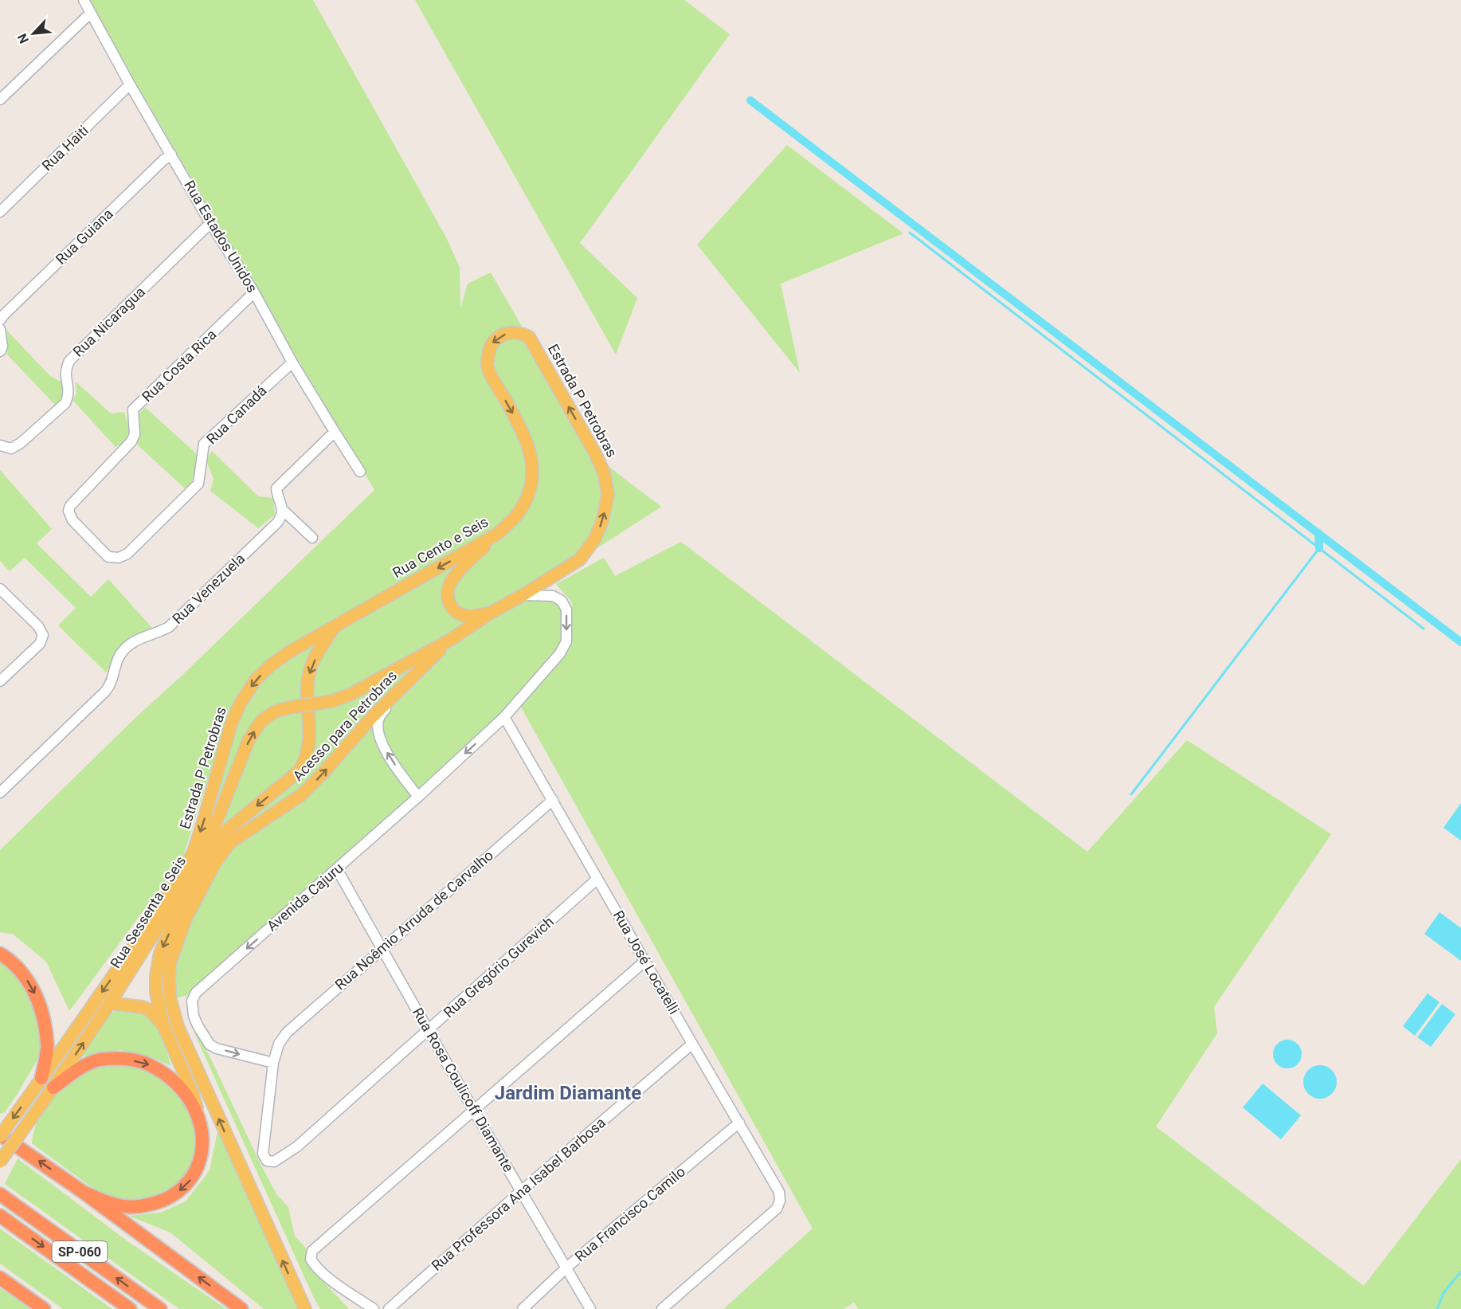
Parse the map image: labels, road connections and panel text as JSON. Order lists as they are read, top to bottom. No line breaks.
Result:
{"streets":{"highway":["SP-060"],"main road":["Estrada P Petrobras","Rua Cento e Seis","Acesso para Petrobras","Rua Sessenta e Seis"],"street":["Rua Haiti","Rua Guiana","Rua Estados Unidos","Rua Nicaragua","Rua Costa Rica","Rua Canadá","Rua Venezuela","Avenida Cajuru","Rua Noêmio Arruda de Carvalho","Rua José Locatelli","Rua Gregório Gurevich","Rua Rosa Coulicoff Diamante","Rua Professora Ana Isabel Barbosa","Rua Francisco Camilo"]},"crossings":[["Rua Haiti","Rua Estados Unidos"],["Rua Guiana","Rua Estados Unidos"],["Rua Estados Unidos","Rua Nicaragua"],["Rua Estados Unidos","Rua Costa Rica"],["Rua Estados Unidos","Rua Canadá"],["Rua Costa Rica","Rua Canadá"],["Estrada P Petrobras","Rua Cento e Seis"],["Estrada P Petrobras","Acesso para Petrobras"],["Acesso para Petrobras","Avenida Cajuru"],["Acesso para Petrobras","Rua Sessenta e Seis"],["Avenida Cajuru","Rua Noêmio Arruda de Carvalho"],["Avenida Cajuru","Rua José Locatelli"],["Avenida Cajuru","Rua Gregório Gurevich"],["Avenida Cajuru","Rua Rosa Coulicoff Diamante"],["Rua Noêmio Arruda de Carvalho","Rua José Locatelli"],["Rua Noêmio Arruda de Carvalho","Rua Gregório Gurevich"],["Rua Noêmio Arruda de Carvalho","Rua Rosa Coulicoff Diamante"],["Rua José Locatelli","Rua Gregório Gurevich"],["Rua José Locatelli","Rua Professora Ana Isabel Barbosa"],["Rua José Locatelli","Rua Francisco Camilo"],["Rua Gregório Gurevich","Rua Rosa Coulicoff Diamante"],["Rua Rosa Coulicoff Diamante","Rua Professora Ana Isabel Barbosa"],["Rua Rosa Coulicoff Diamante","Rua Francisco Camilo"]],"districts":["Jardim Diamante"],"north":"bottom left"}
